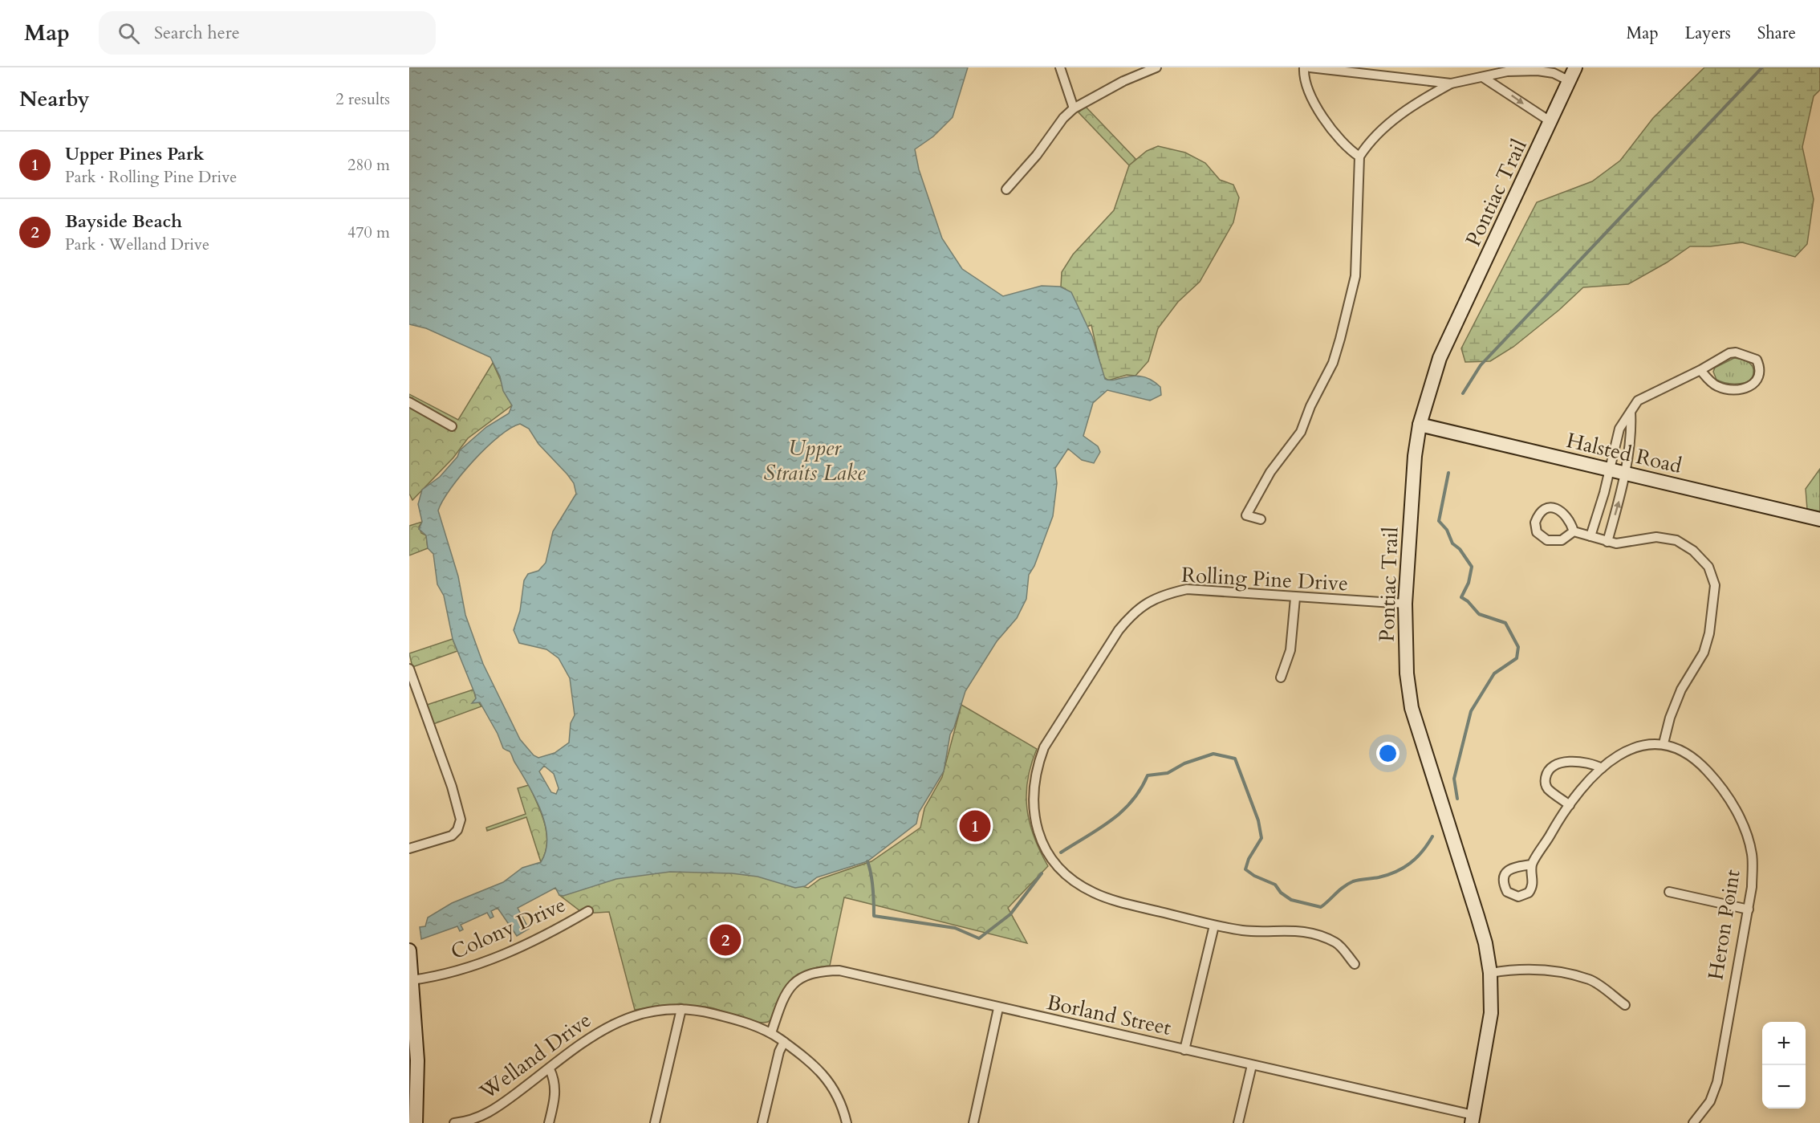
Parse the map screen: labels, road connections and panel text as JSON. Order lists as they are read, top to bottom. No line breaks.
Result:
{"streets":{"main road":["Pontiac Trail","Halsted Road"],"street":["Rolling Pine Drive","Heron Point","Colony Drive","Borland Street","Welland Drive"]},"crossings":[["Pontiac Trail","Halsted Road"],["Pontiac Trail","Rolling Pine Drive"],["Pontiac Trail","Borland Street"],["Borland Street","Welland Drive"]],"water":["Upper Straits Lake"],"page":{"header":"Map","search":"Search here","nav":["Map","Layers","Share"],"heading":["Nearby","2 results"],"list":[{"mark":"1","name":"Upper Pines Park","note":"Park · Rolling Pine Drive","value":"280 m"},{"mark":"2","name":"Bayside Beach","note":"Park · Welland Drive","value":"470 m"}],"pins":["1","2"],"map_buttons":["+","−"]}}
